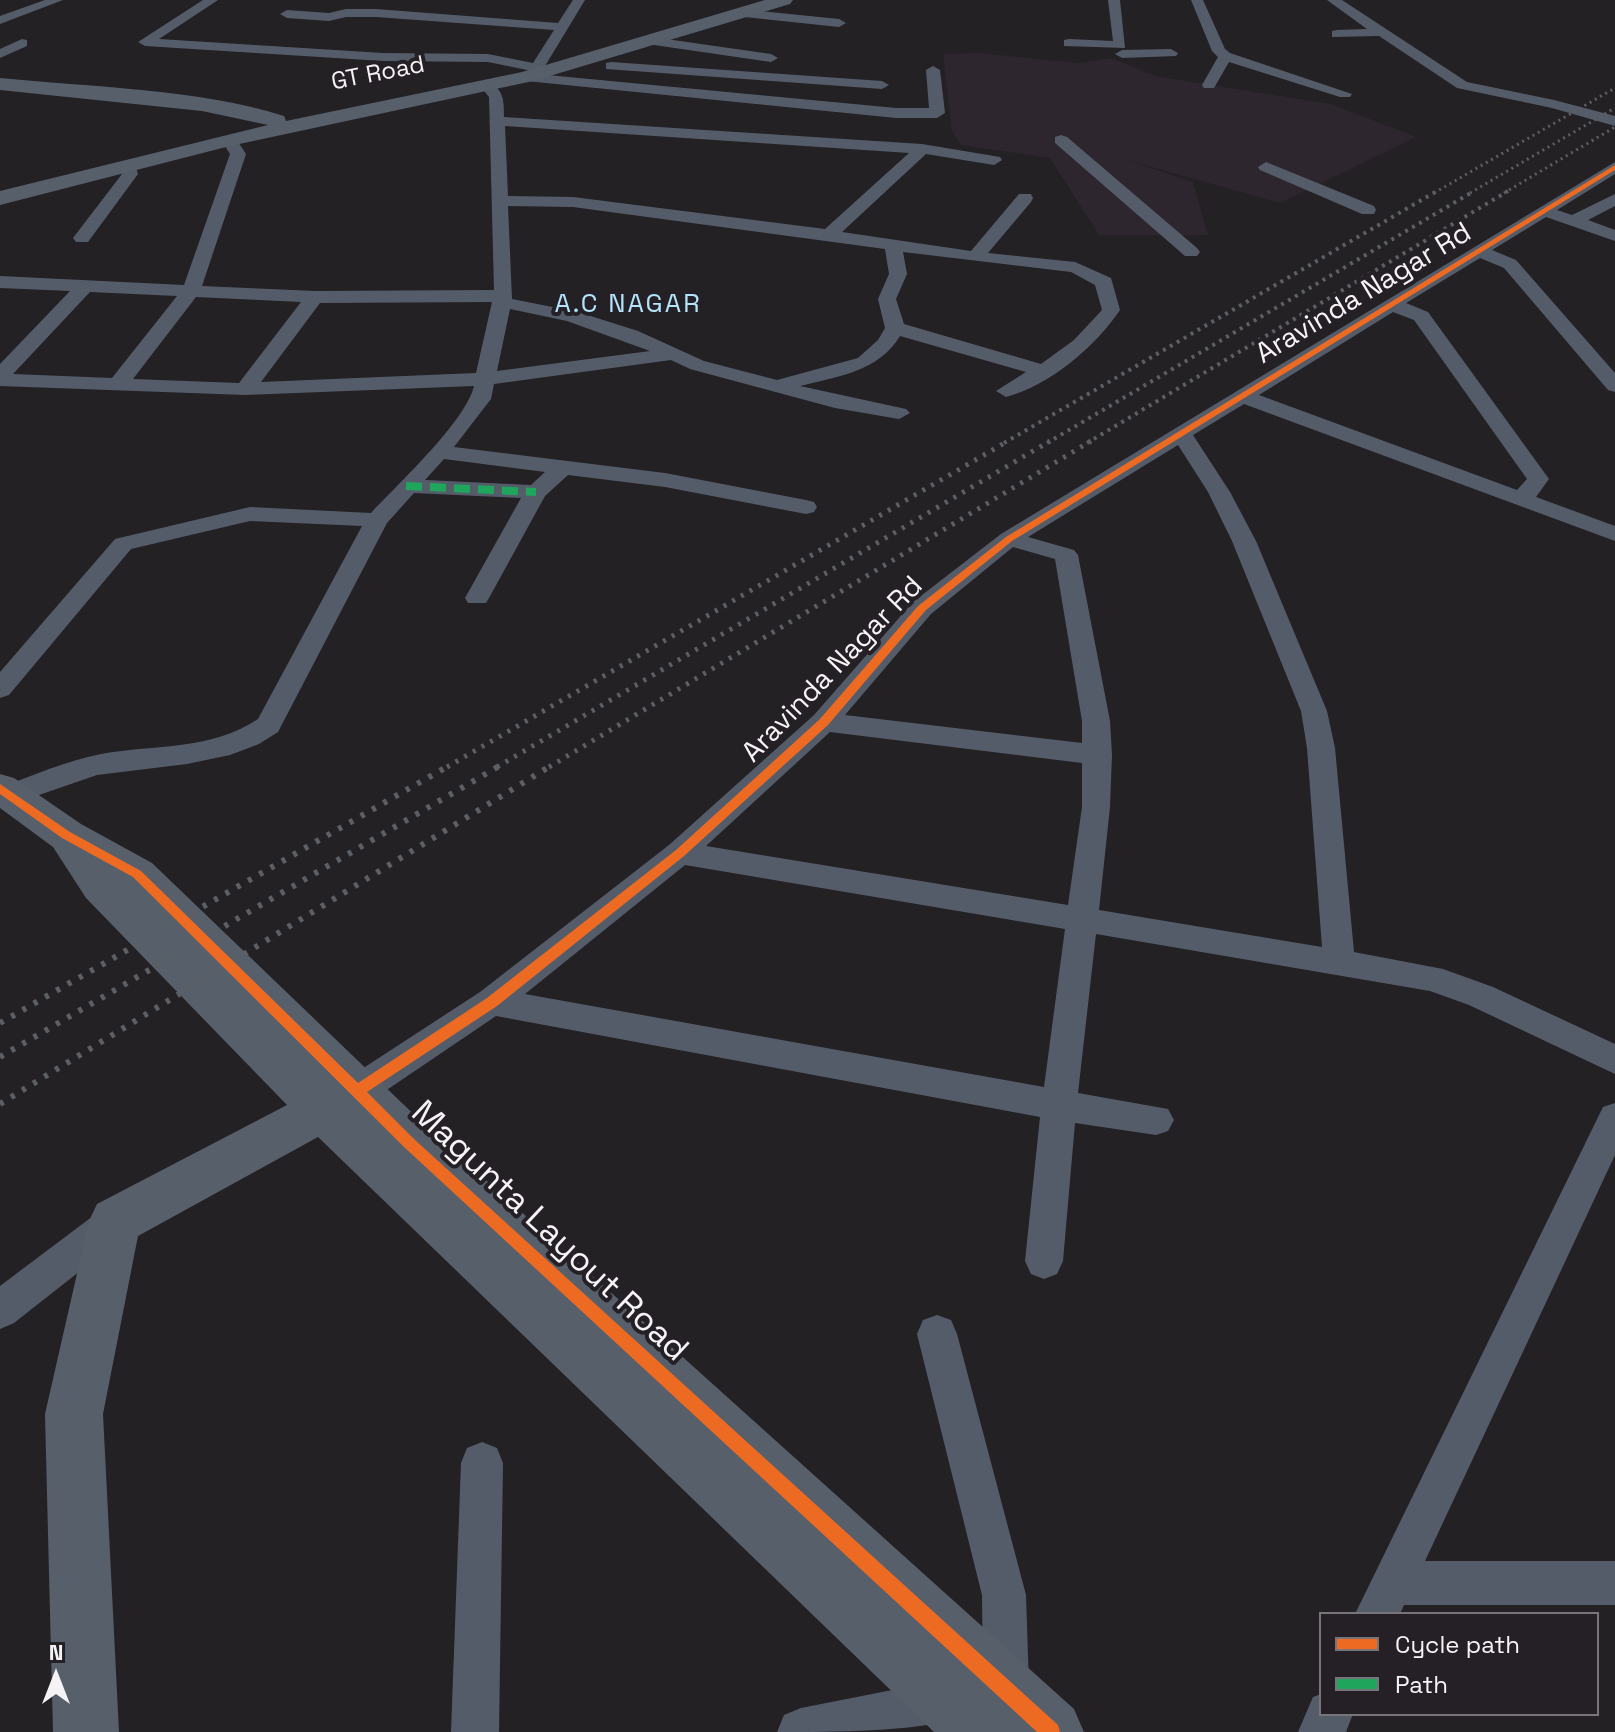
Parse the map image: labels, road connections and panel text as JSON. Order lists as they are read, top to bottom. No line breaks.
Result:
{"streets":{"main road":["GT Road"],"street":["Aravinda Nagar Rd"],"cycle path":["Magunta Layout Road"]},"districts":["A.C NAGAR"],"legend":["Cycle path","Path"],"north":"top"}
